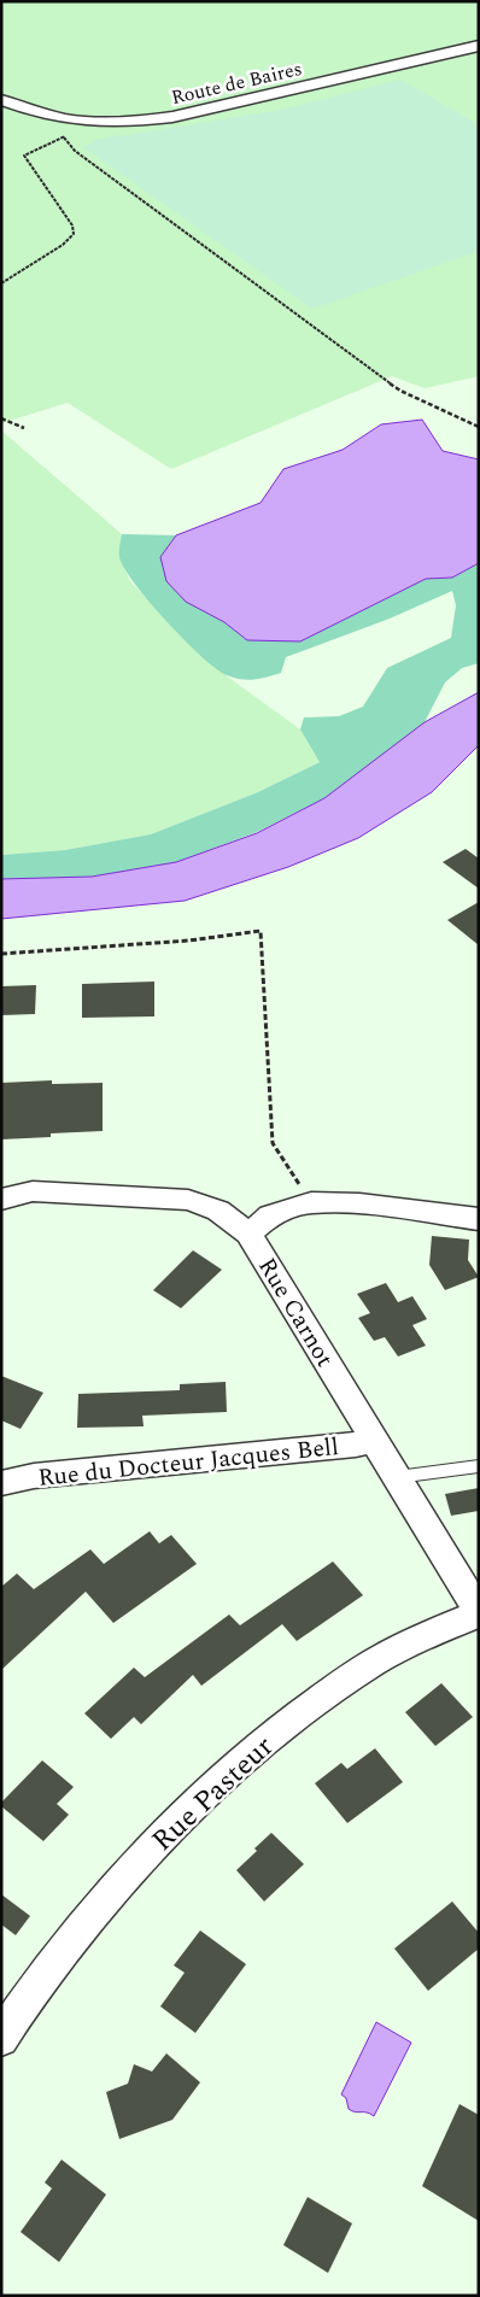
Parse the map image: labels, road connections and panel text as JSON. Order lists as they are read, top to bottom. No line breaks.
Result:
{"streets":{"street":["Route de Baires","Rue Carnot","Rue du Docteur Jacques Bell","Rue Pasteur"]},"crossings":[["Rue Carnot","Rue du Docteur Jacques Bell"],["Rue Carnot","Rue Pasteur"]]}
